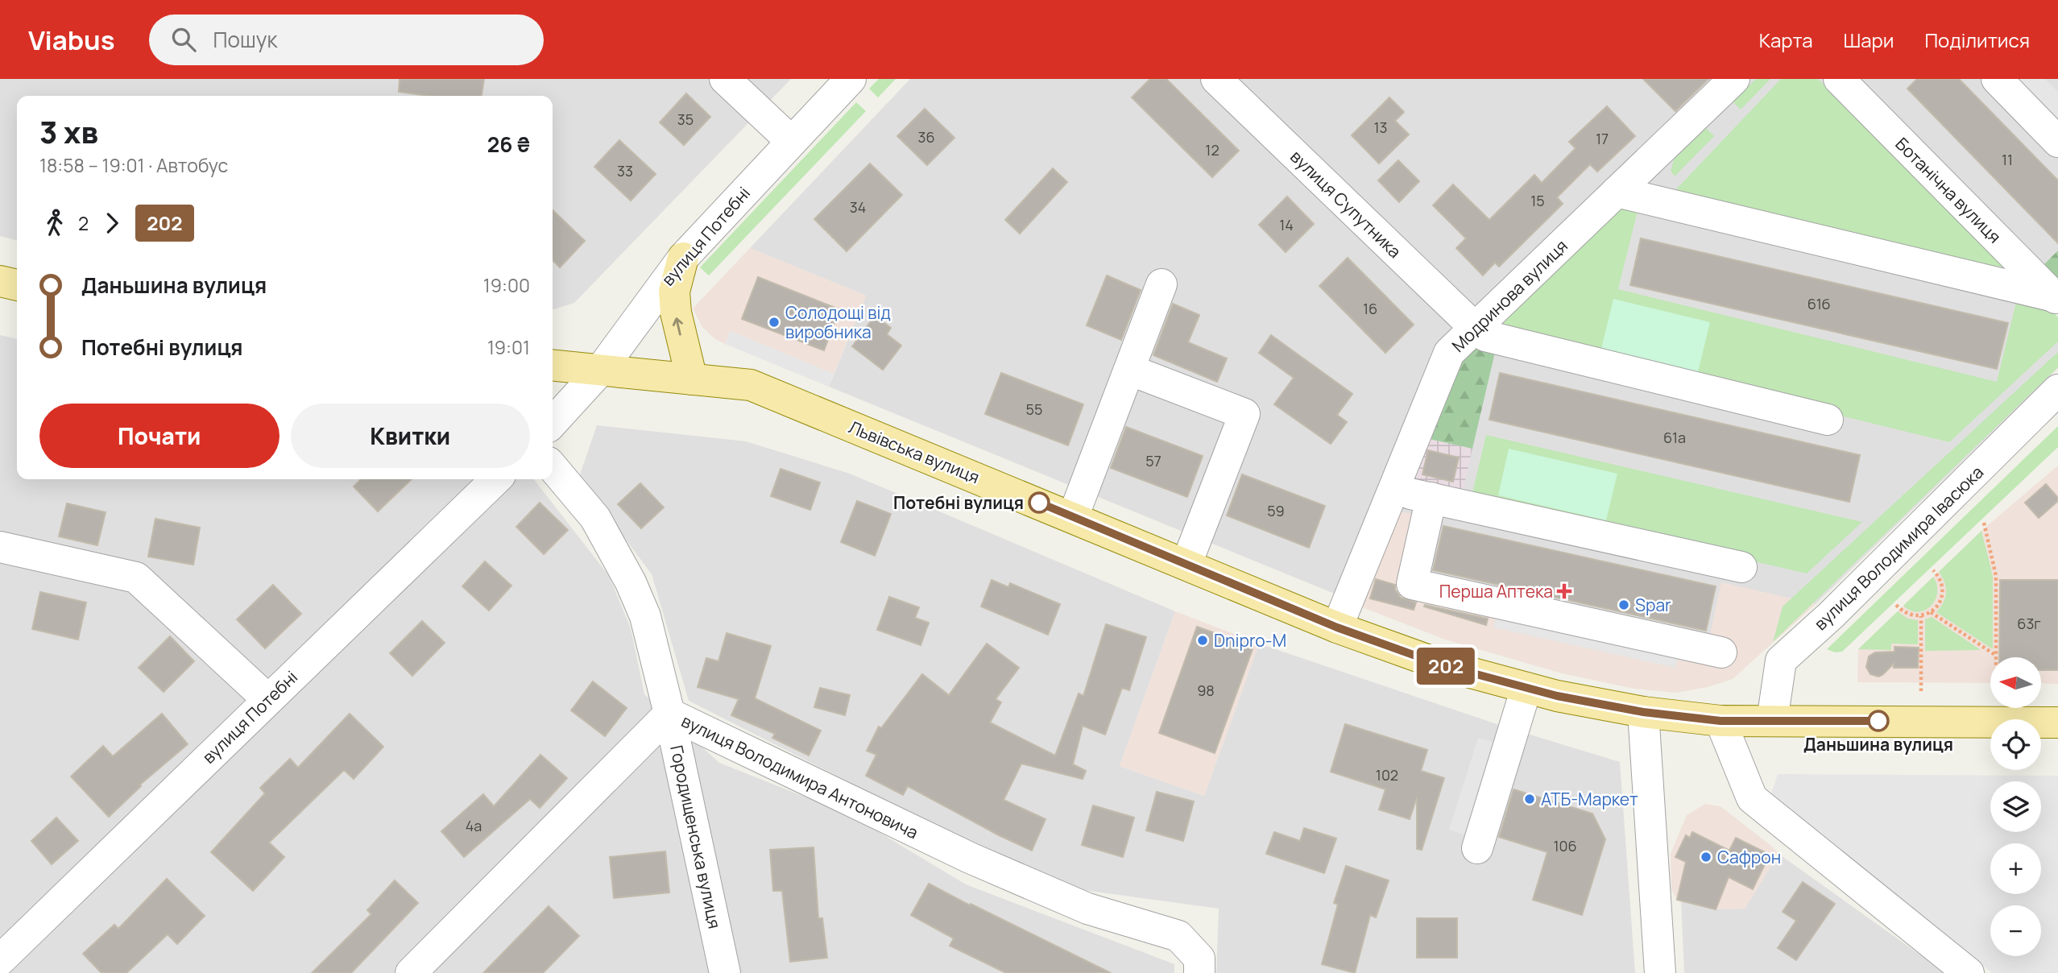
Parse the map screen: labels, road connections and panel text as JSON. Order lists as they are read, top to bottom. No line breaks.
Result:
{"streets":{"main road":["Львівська вулиця"],"street":["Ботанічна вулиця","вулиця Супутника","вулиця Потебні","Модринова вулиця","вулиця Володимира Івасюка","вулиця Володимира Антоновича","Городищенська вулиця"]},"crossings":[["вулиця Супутника","Модринова вулиця"],["вулиця Потебні","Львівська вулиця"],["Модринова вулиця","Львівська вулиця"],["Львівська вулиця","вулиця Володимира Івасюка"],["вулиця Володимира Антоновича","Городищенська вулиця"]],"places":{"other":["Солодощі від виробника","Потебні вулиця","Spar","Dnipro-M","Даньшина вулиця","АТБ-Маркет","Сафрон"],"health":["Перша Аптека"]},"lines":["bus line 202"],"house_numbers":["35","13","36","17","12","11","33","15","34","14","61б","16","55","61а","57","59","63г","98","102","4а","106"],"north":"left","page":{"header":"Viabus","search":"Пошук","nav":["Карта","Шари","Поділитися"],"on_map":"202","heading":["3 хв","18:58 – 19:01 · Автобус","26 ₴"],"legs":["2","202"],"list":[{"name":"Даньшина вулиця","value":"19:00"},{"name":"Потебні вулиця","value":"19:01"}],"buttons":["Почати","Квитки"],"map_buttons":["+","−"]}}
